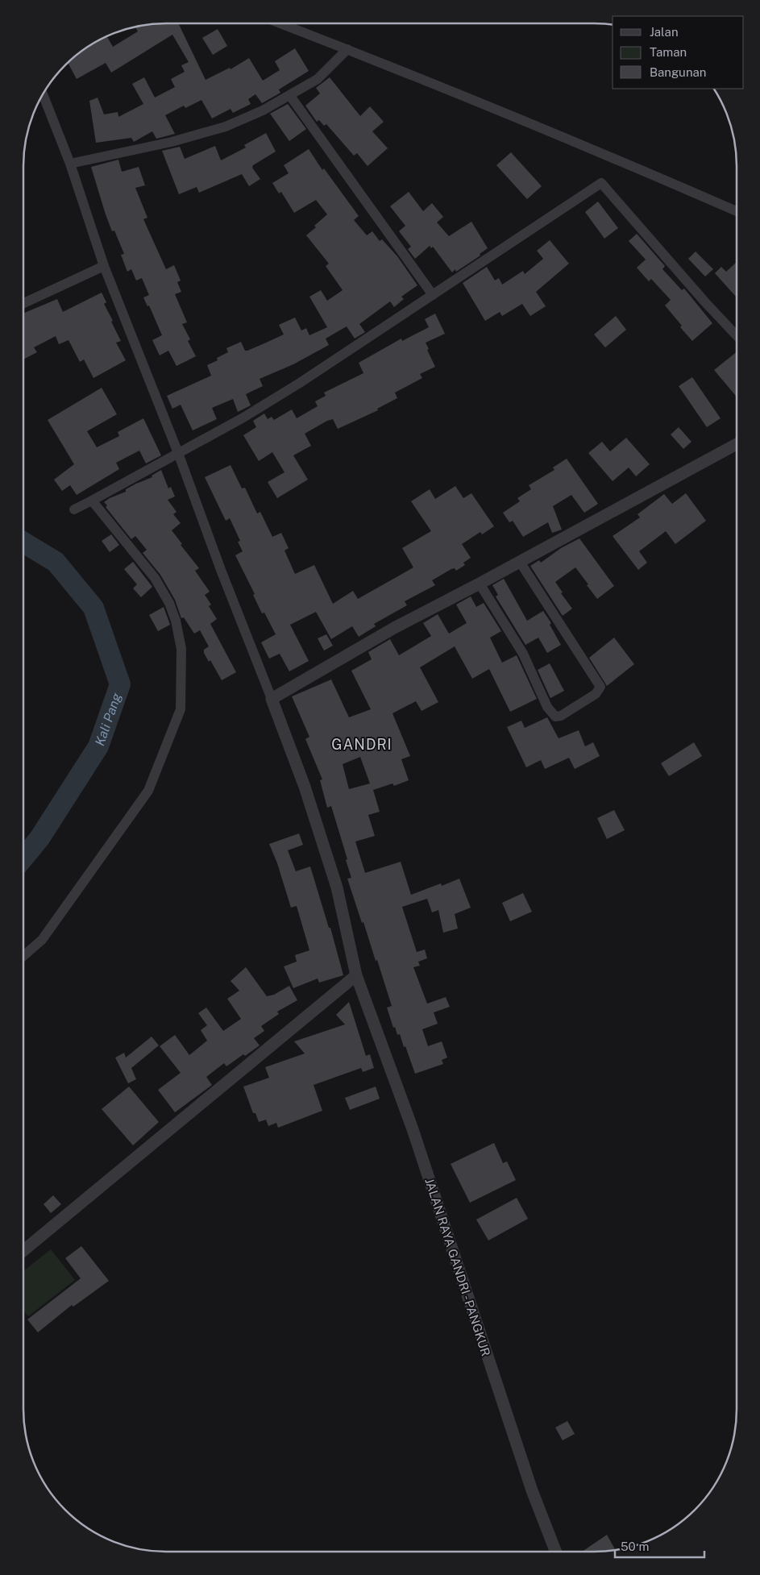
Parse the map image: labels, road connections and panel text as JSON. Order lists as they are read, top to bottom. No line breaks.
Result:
{"streets":{"street":["JALAN RAYA GANDRI - PANGKUR"]},"districts":["GANDRI"],"water":["Kali Pang"],"legend":["Jalan","Taman","Bangunan"],"scale_bar":"50 m"}
